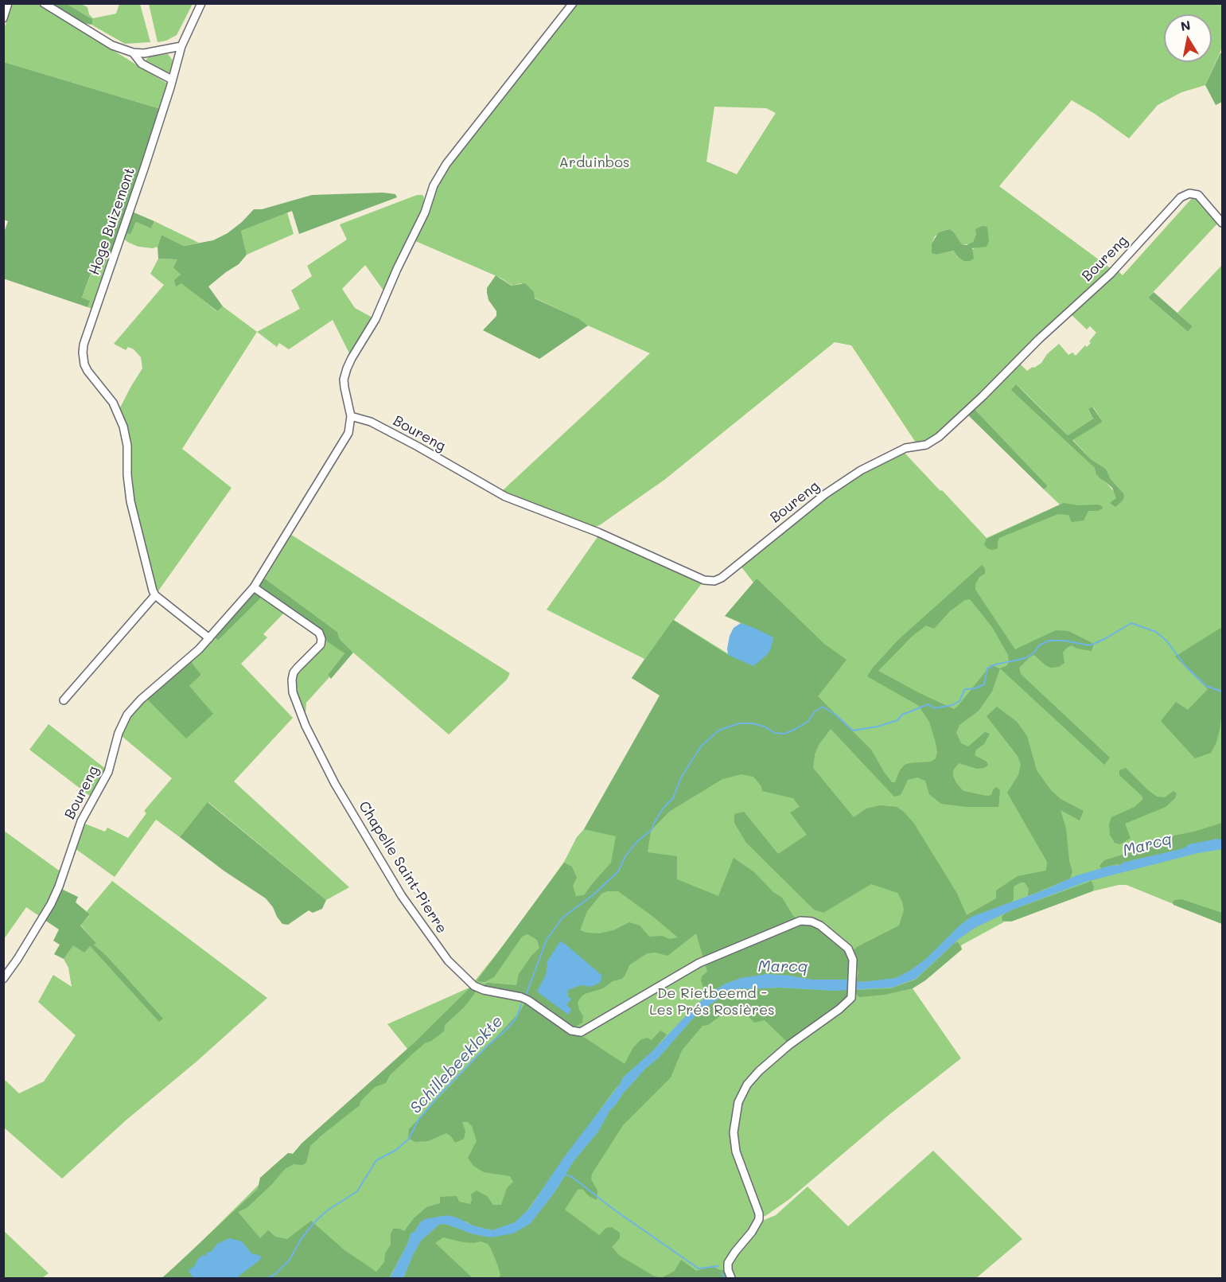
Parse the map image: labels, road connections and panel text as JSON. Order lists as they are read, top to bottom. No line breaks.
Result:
{"streets":{"street":["Hoge Buizemont","Boureng","Chapelle Saint-Pierre"]},"crossings":[["Boureng","Chapelle Saint-Pierre"]],"water":["Marcq","Schillebeeklokte"],"parks":["Arduinbos","De Rietbeemd - Les Prés Rosières"],"north":"top"}
